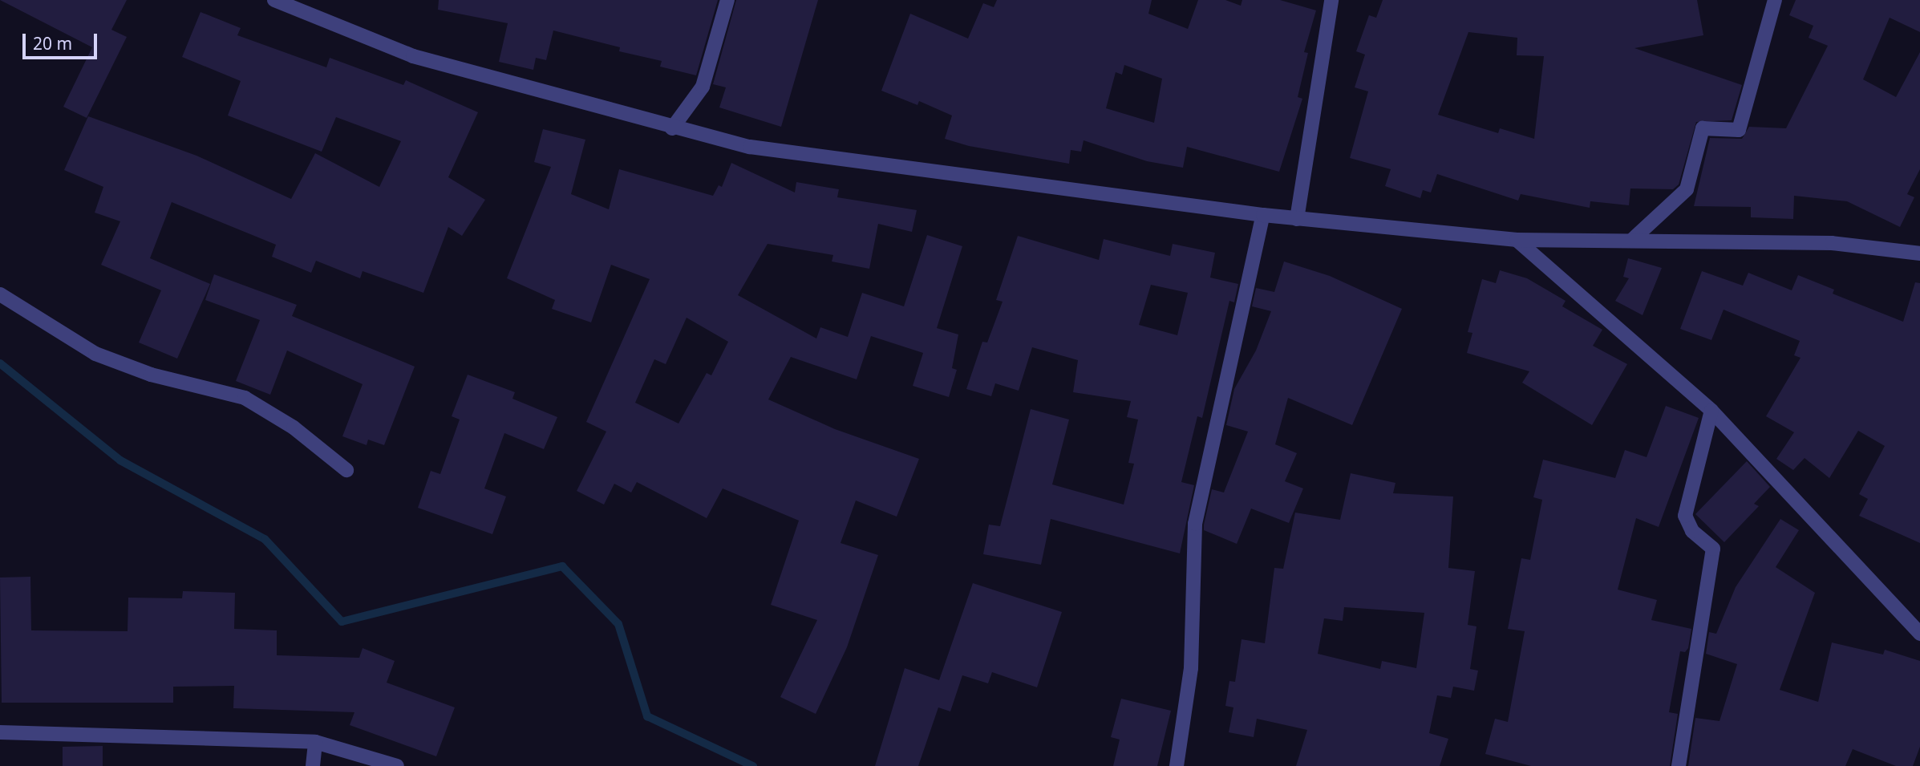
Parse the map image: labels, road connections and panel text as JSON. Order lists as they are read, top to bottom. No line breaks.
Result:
{"scale_bar":"20 m"}
